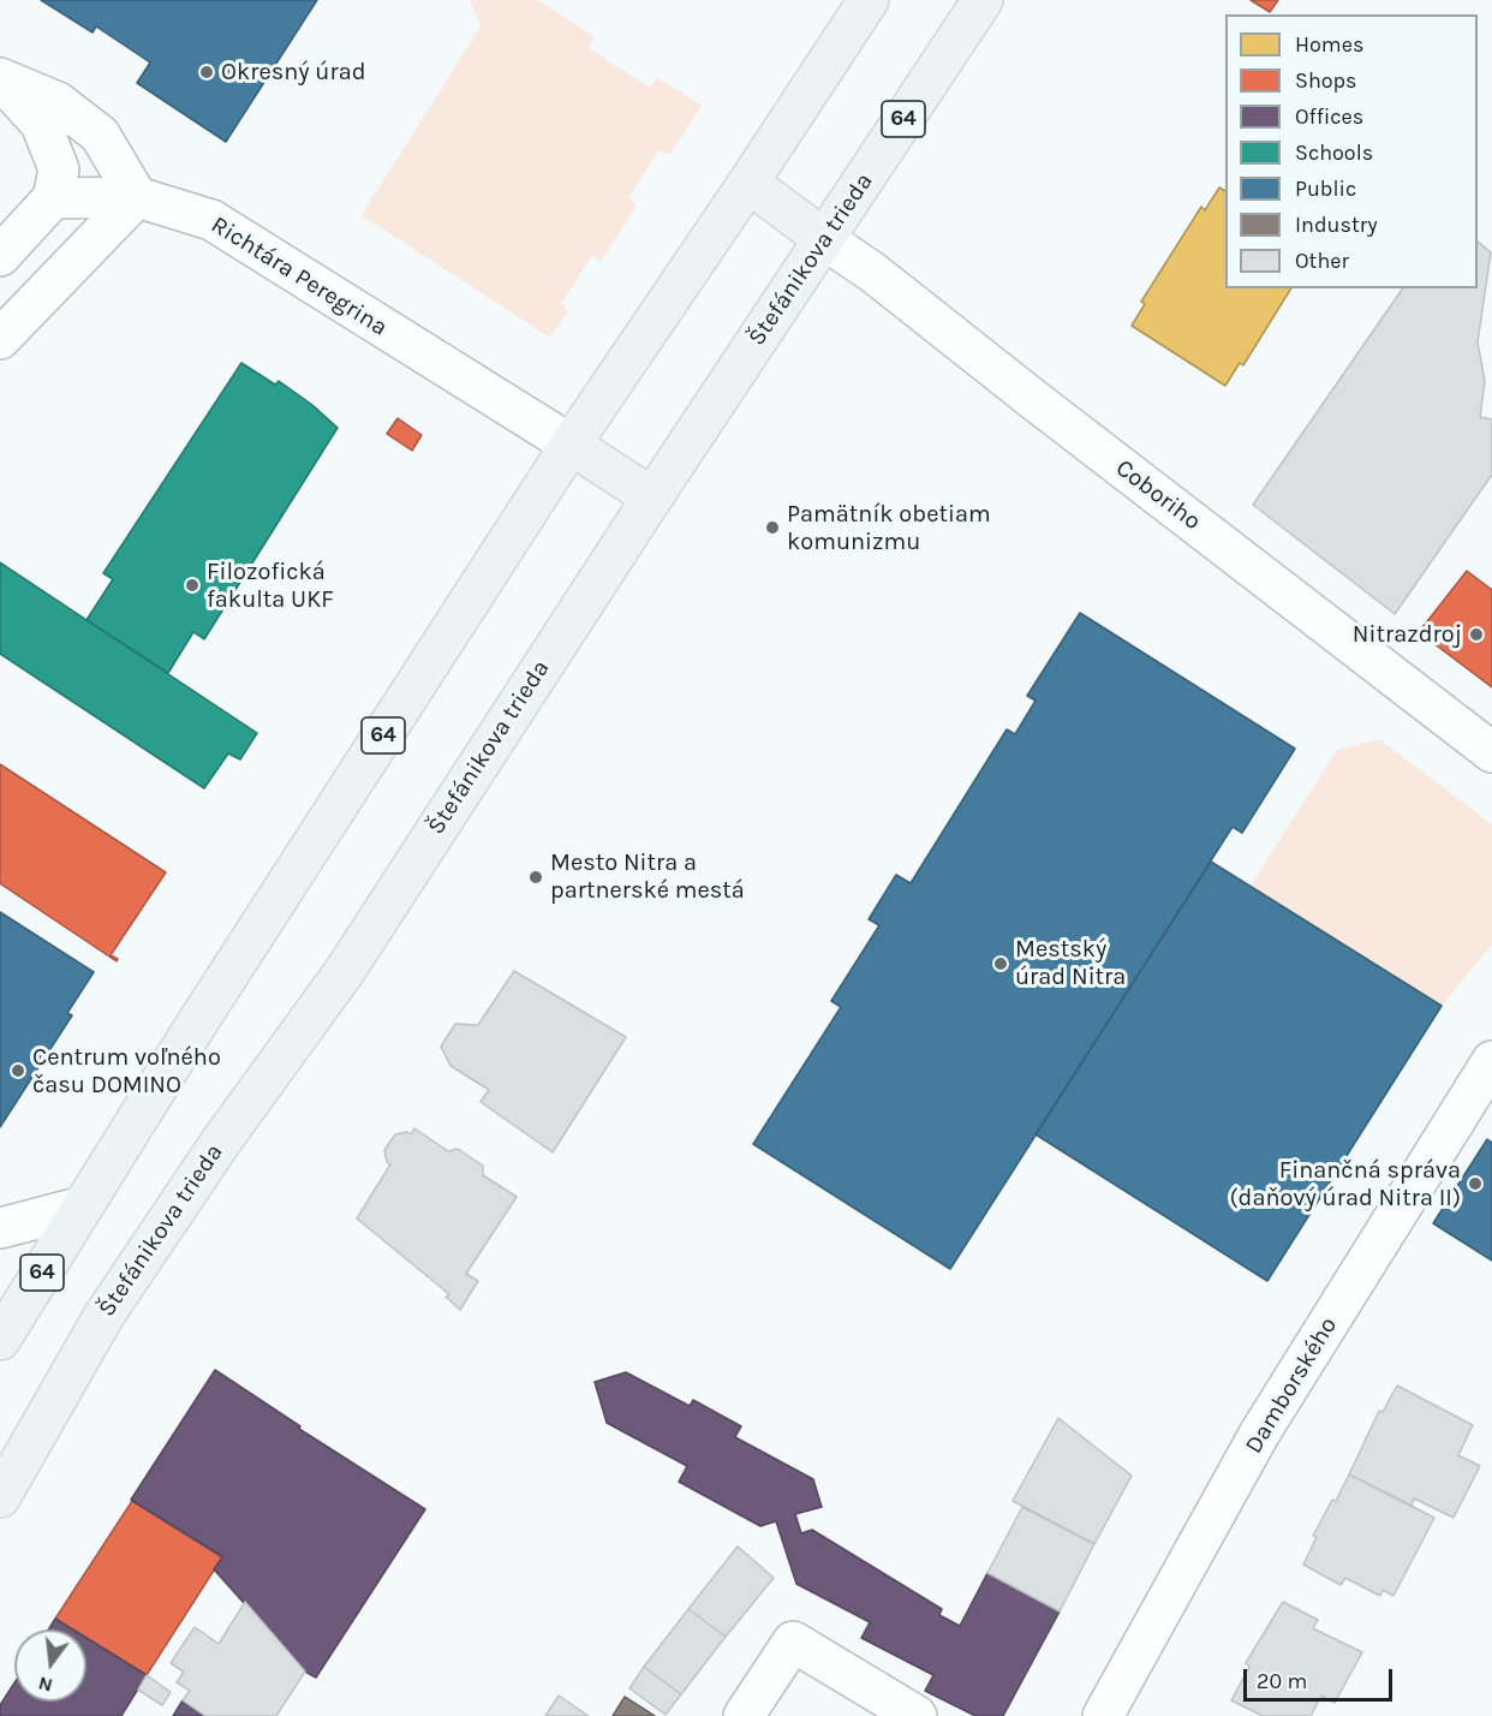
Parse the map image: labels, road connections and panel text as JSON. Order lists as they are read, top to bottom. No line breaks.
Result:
{"streets":{"main road":["64","Štefánikova trieda"],"street":["Richtára Peregrina","Coboriho","Damborského"]},"crossings":[["64","Richtára Peregrina"],["Štefánikova trieda","Coboriho"]],"places":["Okresný úrad","Pamätník obetiam komunizmu","Filozofická fakulta UKF","Nitrazdroj","Mesto Nitra a partnerské mestá","Mestský úrad Nitra","Centrum voľného času DOMINO","Finančná správa (daňový úrad Nitra II)"],"legend":["Homes","Shops","Offices","Schools","Public","Industry","Other"],"scale_bar":"20 m","north":"bottom"}
